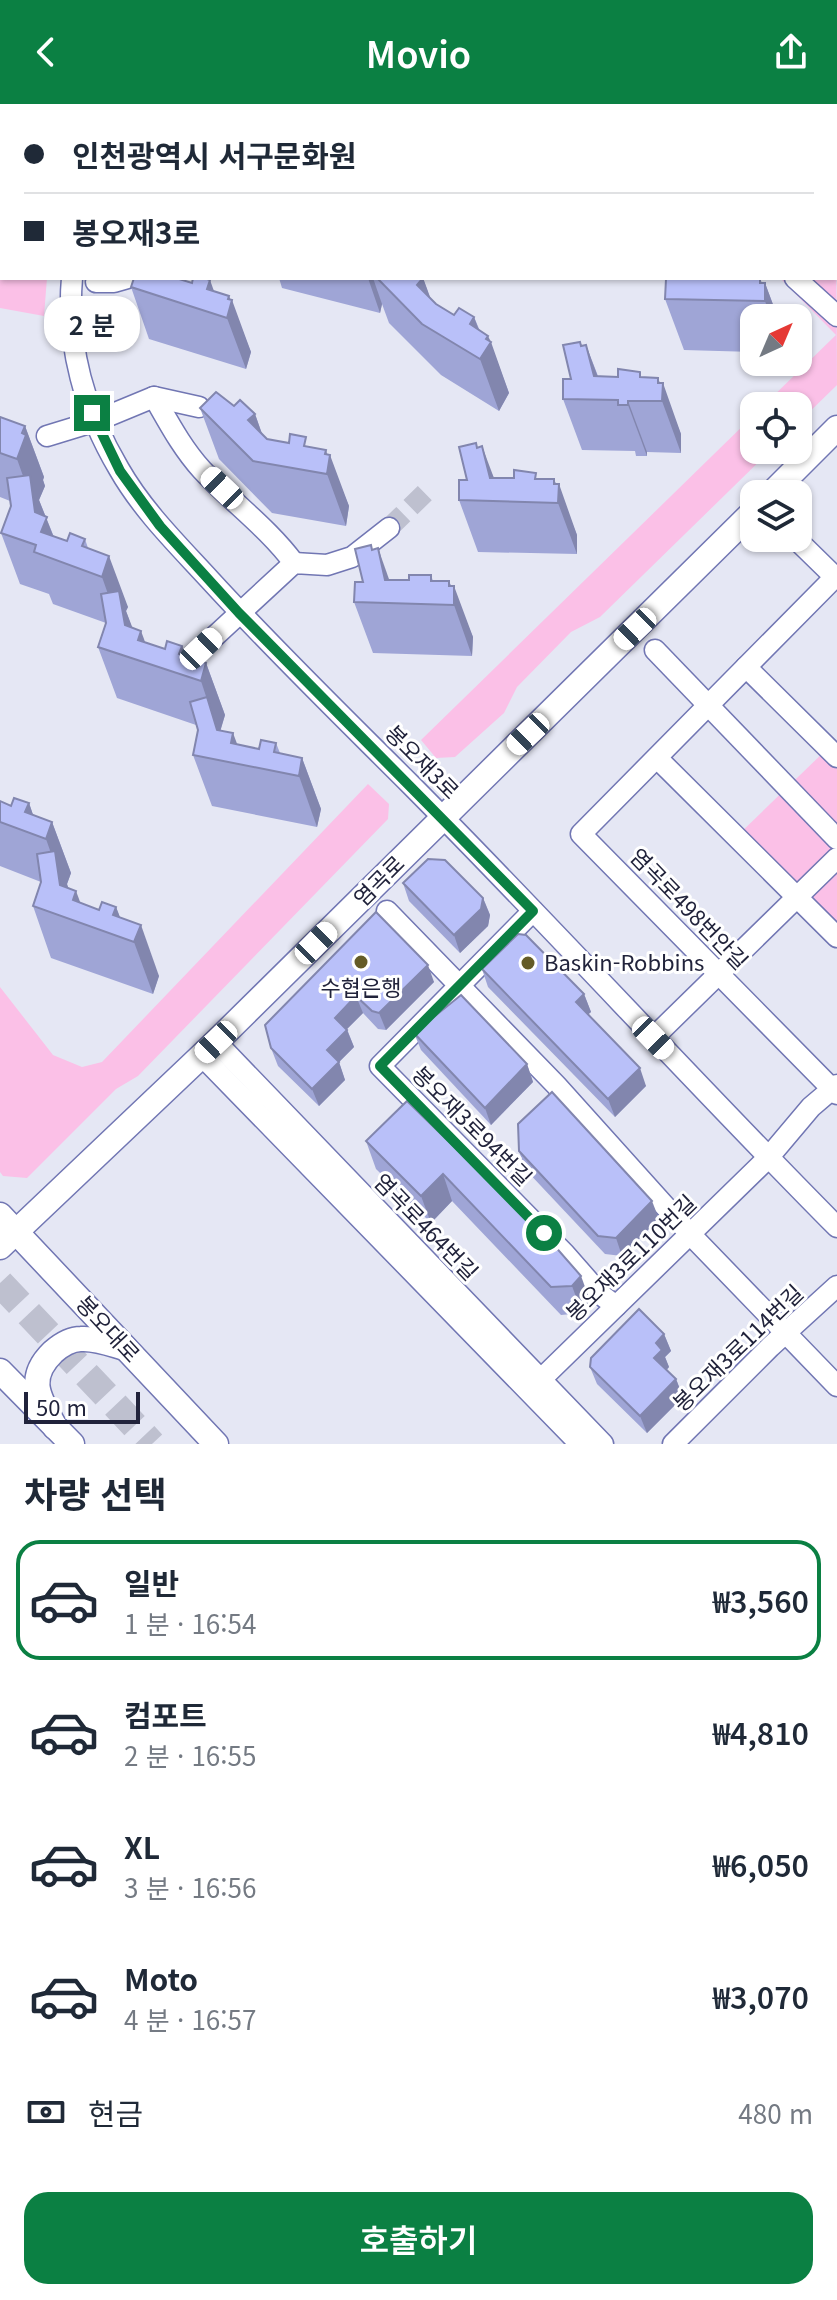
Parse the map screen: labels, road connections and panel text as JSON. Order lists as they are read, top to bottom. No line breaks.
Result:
{"streets":{"main road":["염곡로","봉오대로"],"street":["봉오재3로","염곡로498번안길","봉오재3로94번길","염곡로464번길","봉오재3로110번길","봉오재3로114번길"]},"crossings":[["봉오재3로","염곡로"],["봉오재3로","봉오재3로94번길"],["봉오재3로","봉오재3로110번길"],["염곡로","염곡로464번길"],["염곡로","봉오대로"],["염곡로498번안길","봉오재3로110번길"],["봉오재3로94번길","봉오재3로110번길"],["염곡로464번길","봉오재3로110번길"]],"places":["수협은행","Baskin-Robbins"],"scale_bar":"50 m","north":"top right","page":{"header":"Movio","banner":["인천광역시 서구문화원","봉오재3로"],"bubble":"2 분","scale":"50 m","heading":"차량 선택","list":[{"name":"일반","note":"1 분 · 16:54","value":"₩3,560"},{"name":"컴포트","note":"2 분 · 16:55","value":"₩4,810"},{"name":"XL","note":"3 분 · 16:56","value":"₩6,050"},{"name":"Moto","note":"4 분 · 16:57","value":"₩3,070"}],"pay":["현금","480 m"],"buttons":"호출하기"}}
